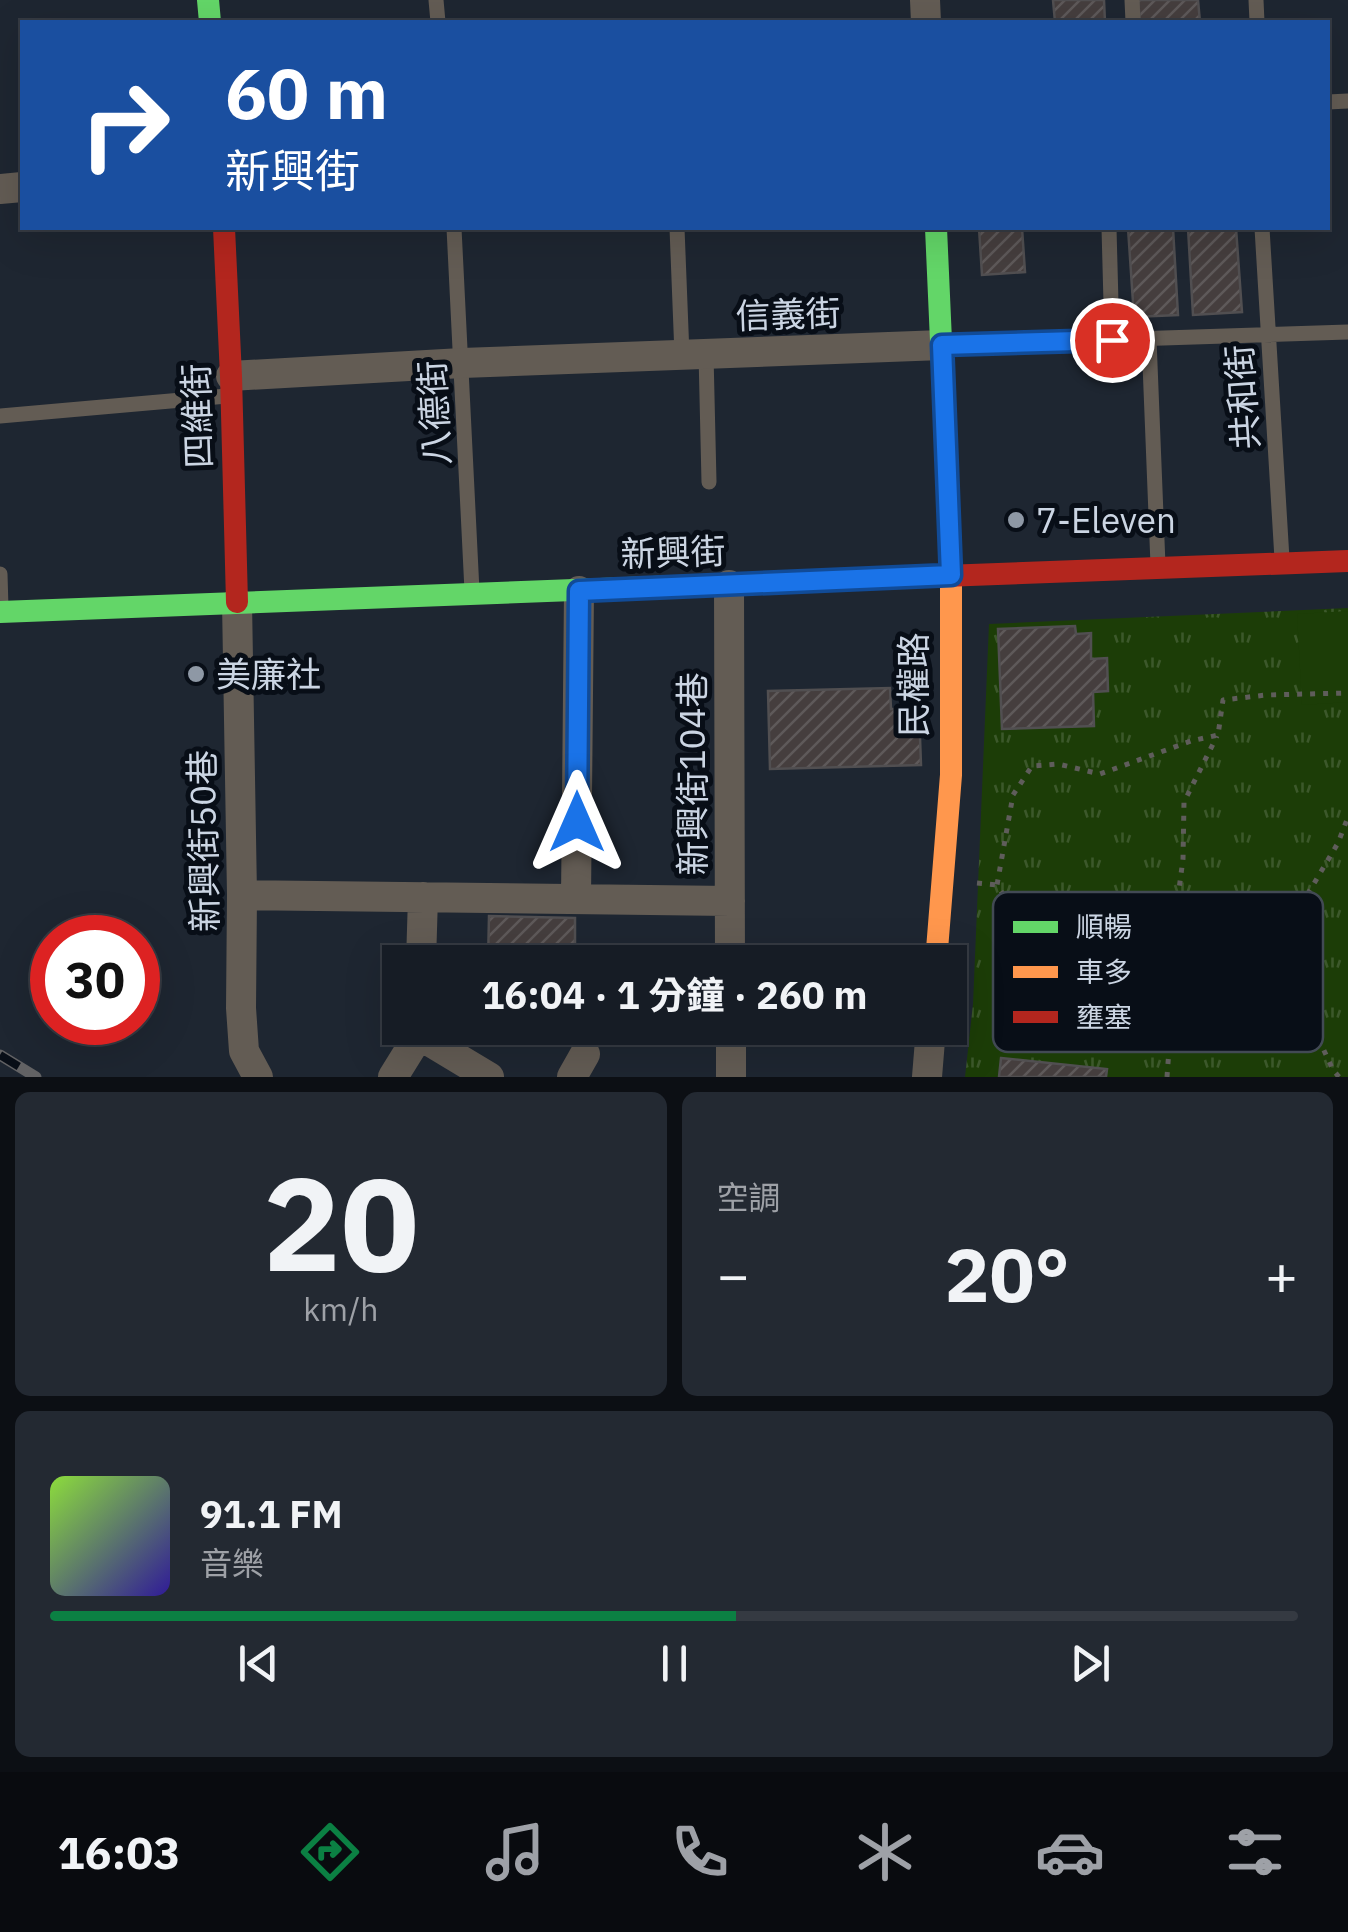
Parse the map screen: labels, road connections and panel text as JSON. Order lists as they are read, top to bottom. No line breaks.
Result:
{"streets":{"main road":["四維街","新興街","民權路"],"street":["信義街","新興街104巷","新興街50巷"],"lane":["共和街","八德街"]},"crossings":[["信義街","共和街"],["信義街","八德街"],["信義街","四維街"],["信義街","民權路"],["共和街","新興街"],["八德街","新興街"],["四維街","新興街"],["四維街","新興街50巷"],["新興街","民權路"],["新興街","新興街104巷"],["新興街","新興街50巷"]],"places":["7-Eleven","美廉社"],"legend":["順暢","車多","壅塞"],"page":{"turn":["60 m","新興街"],"limit":"30","trip":"16:04 · 1 分鐘 · 260 m","tile":[["20","km/h"],"空調"],"heat":["−","20°","+"],"song":["91.1 FM","音樂"],"tabs":"16:03"}}
